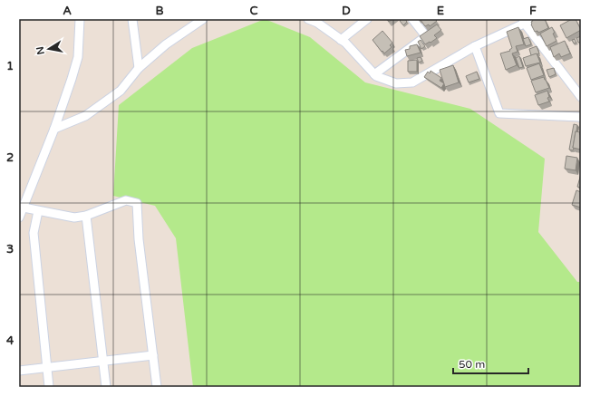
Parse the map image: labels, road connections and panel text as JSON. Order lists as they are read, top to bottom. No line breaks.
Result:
{"scale_bar":"50 m","north":"left","grid":{"columns":["A","B","C","D","E","F"],"rows":["1","2","3","4"]}}
